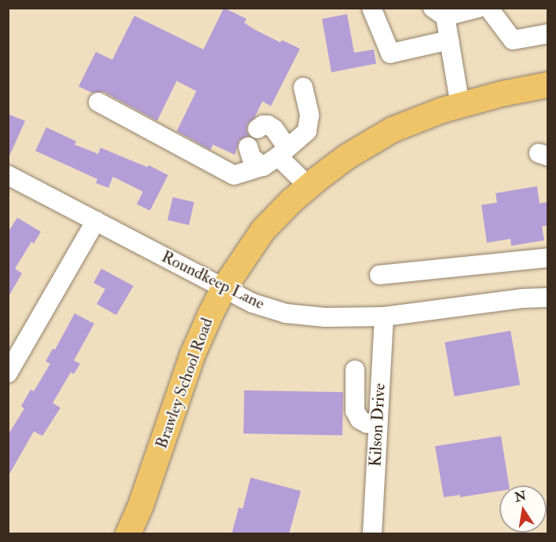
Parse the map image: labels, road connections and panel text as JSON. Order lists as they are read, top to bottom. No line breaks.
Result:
{"streets":{"main road":["Brawley School Road"],"street":["Roundkeep Lane","Kilson Drive"]},"crossings":[["Roundkeep Lane","Brawley School Road"],["Roundkeep Lane","Kilson Drive"]],"north":"top"}
